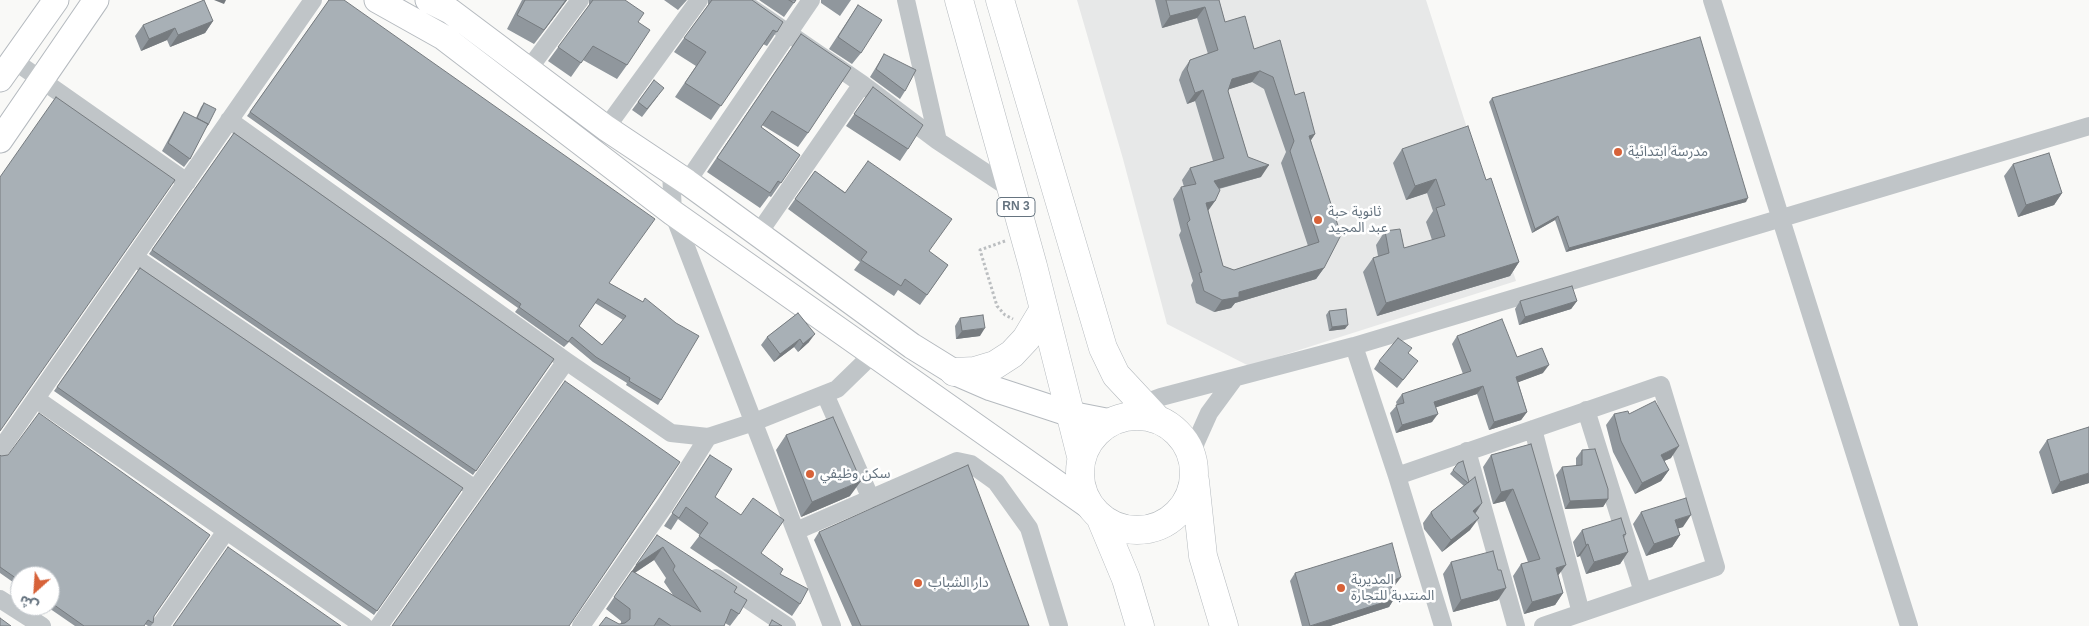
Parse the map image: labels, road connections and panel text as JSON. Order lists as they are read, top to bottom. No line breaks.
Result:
{"streets":{"main road":["RN 3"]},"places":["مدرسة ابتدائية","ثانوية حبة عبد المجيد","سكن وظيفي","دار الشباب","المديرية المنتدبة للتجارة"],"north":"bottom left"}
